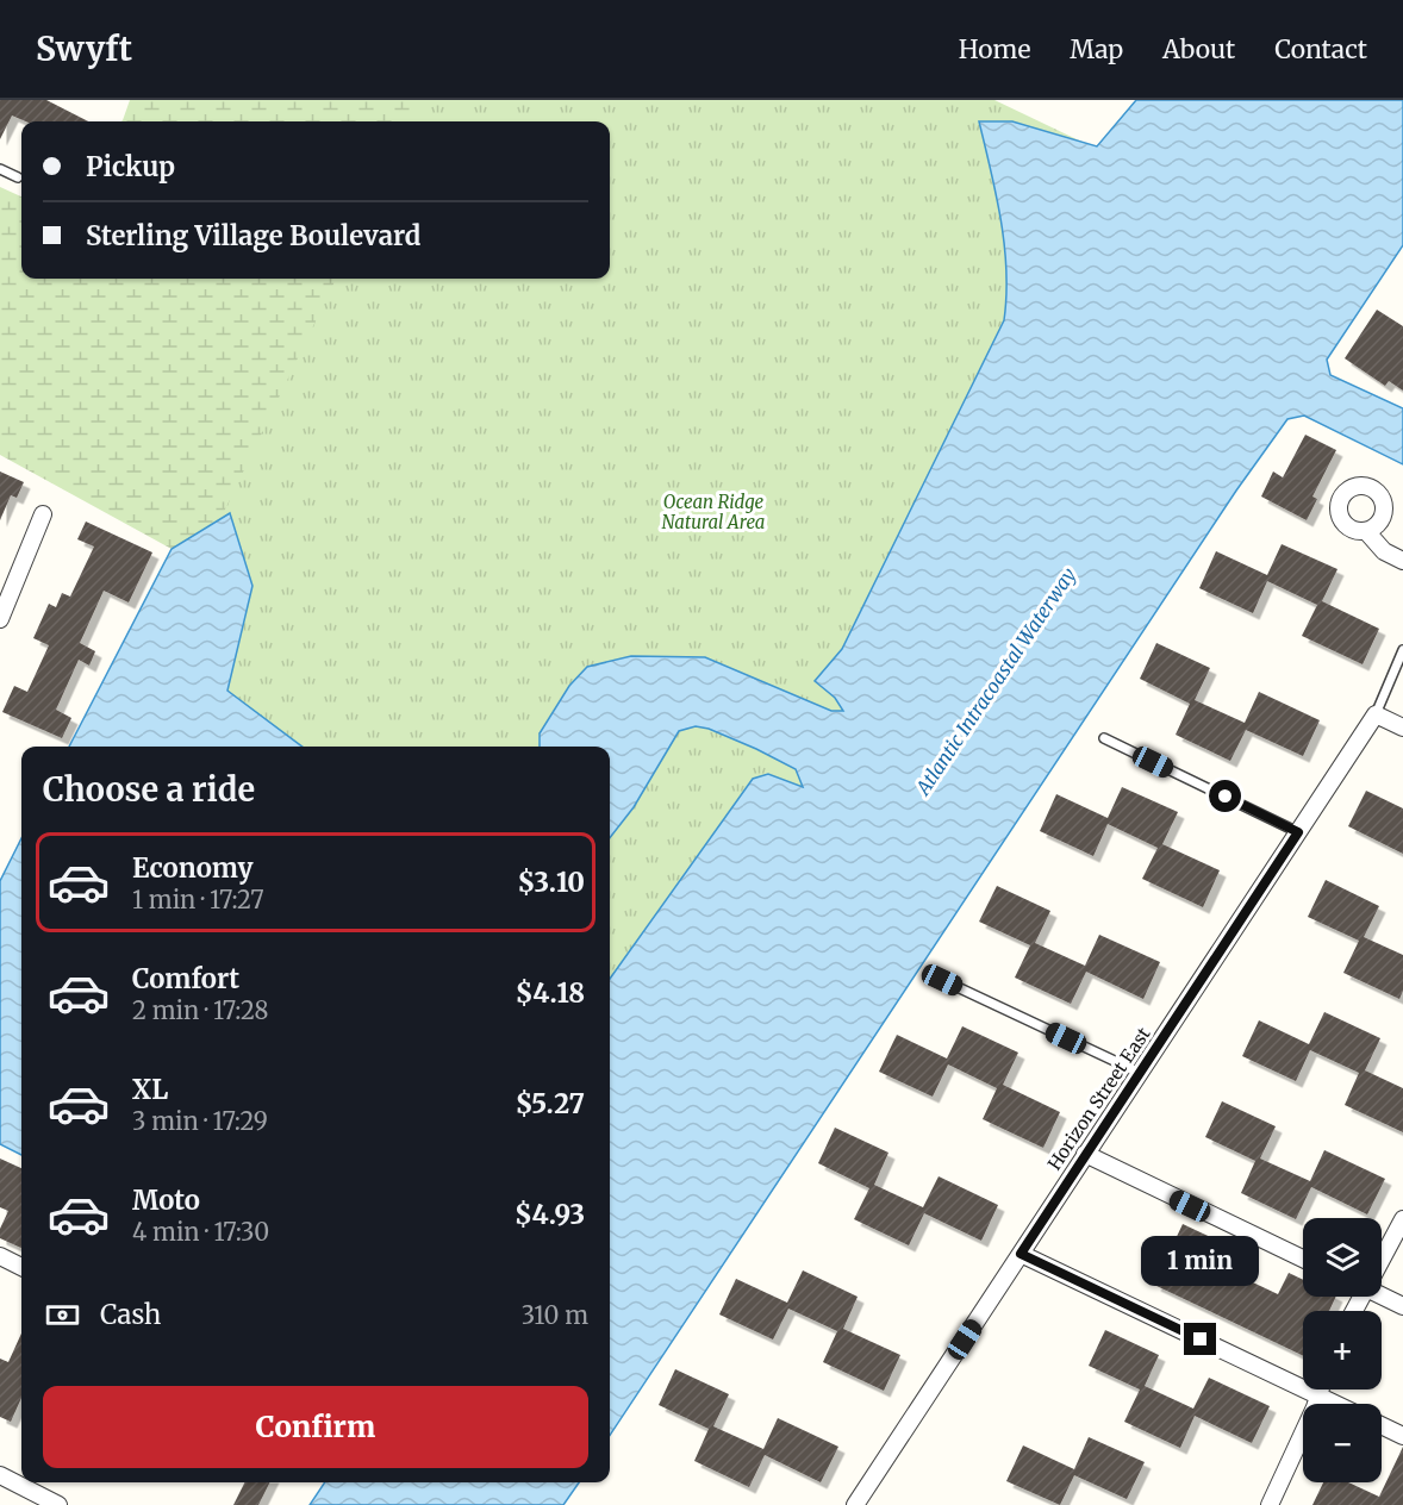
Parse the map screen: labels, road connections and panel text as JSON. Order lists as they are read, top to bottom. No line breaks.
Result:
{"streets":{"street":["Horizon Street East"]},"water":["Atlantic Intracoastal Waterway"],"parks":["Ocean Ridge Natural Area"],"page":{"header":"Swyft","nav":["Home","Map","About","Contact"],"banner":["Pickup","Sterling Village Boulevard"],"heading":"Choose a ride","list":[{"name":"Economy","note":"1 min · 17:27","value":"$3.10"},{"name":"Comfort","note":"2 min · 17:28","value":"$4.18"},{"name":"XL","note":"3 min · 17:29","value":"$5.27"},{"name":"Moto","note":"4 min · 17:30","value":"$4.93"}],"map_buttons":["+","−"],"bubble":"1 min","pay":["Cash","310 m"],"buttons":"Confirm"}}
